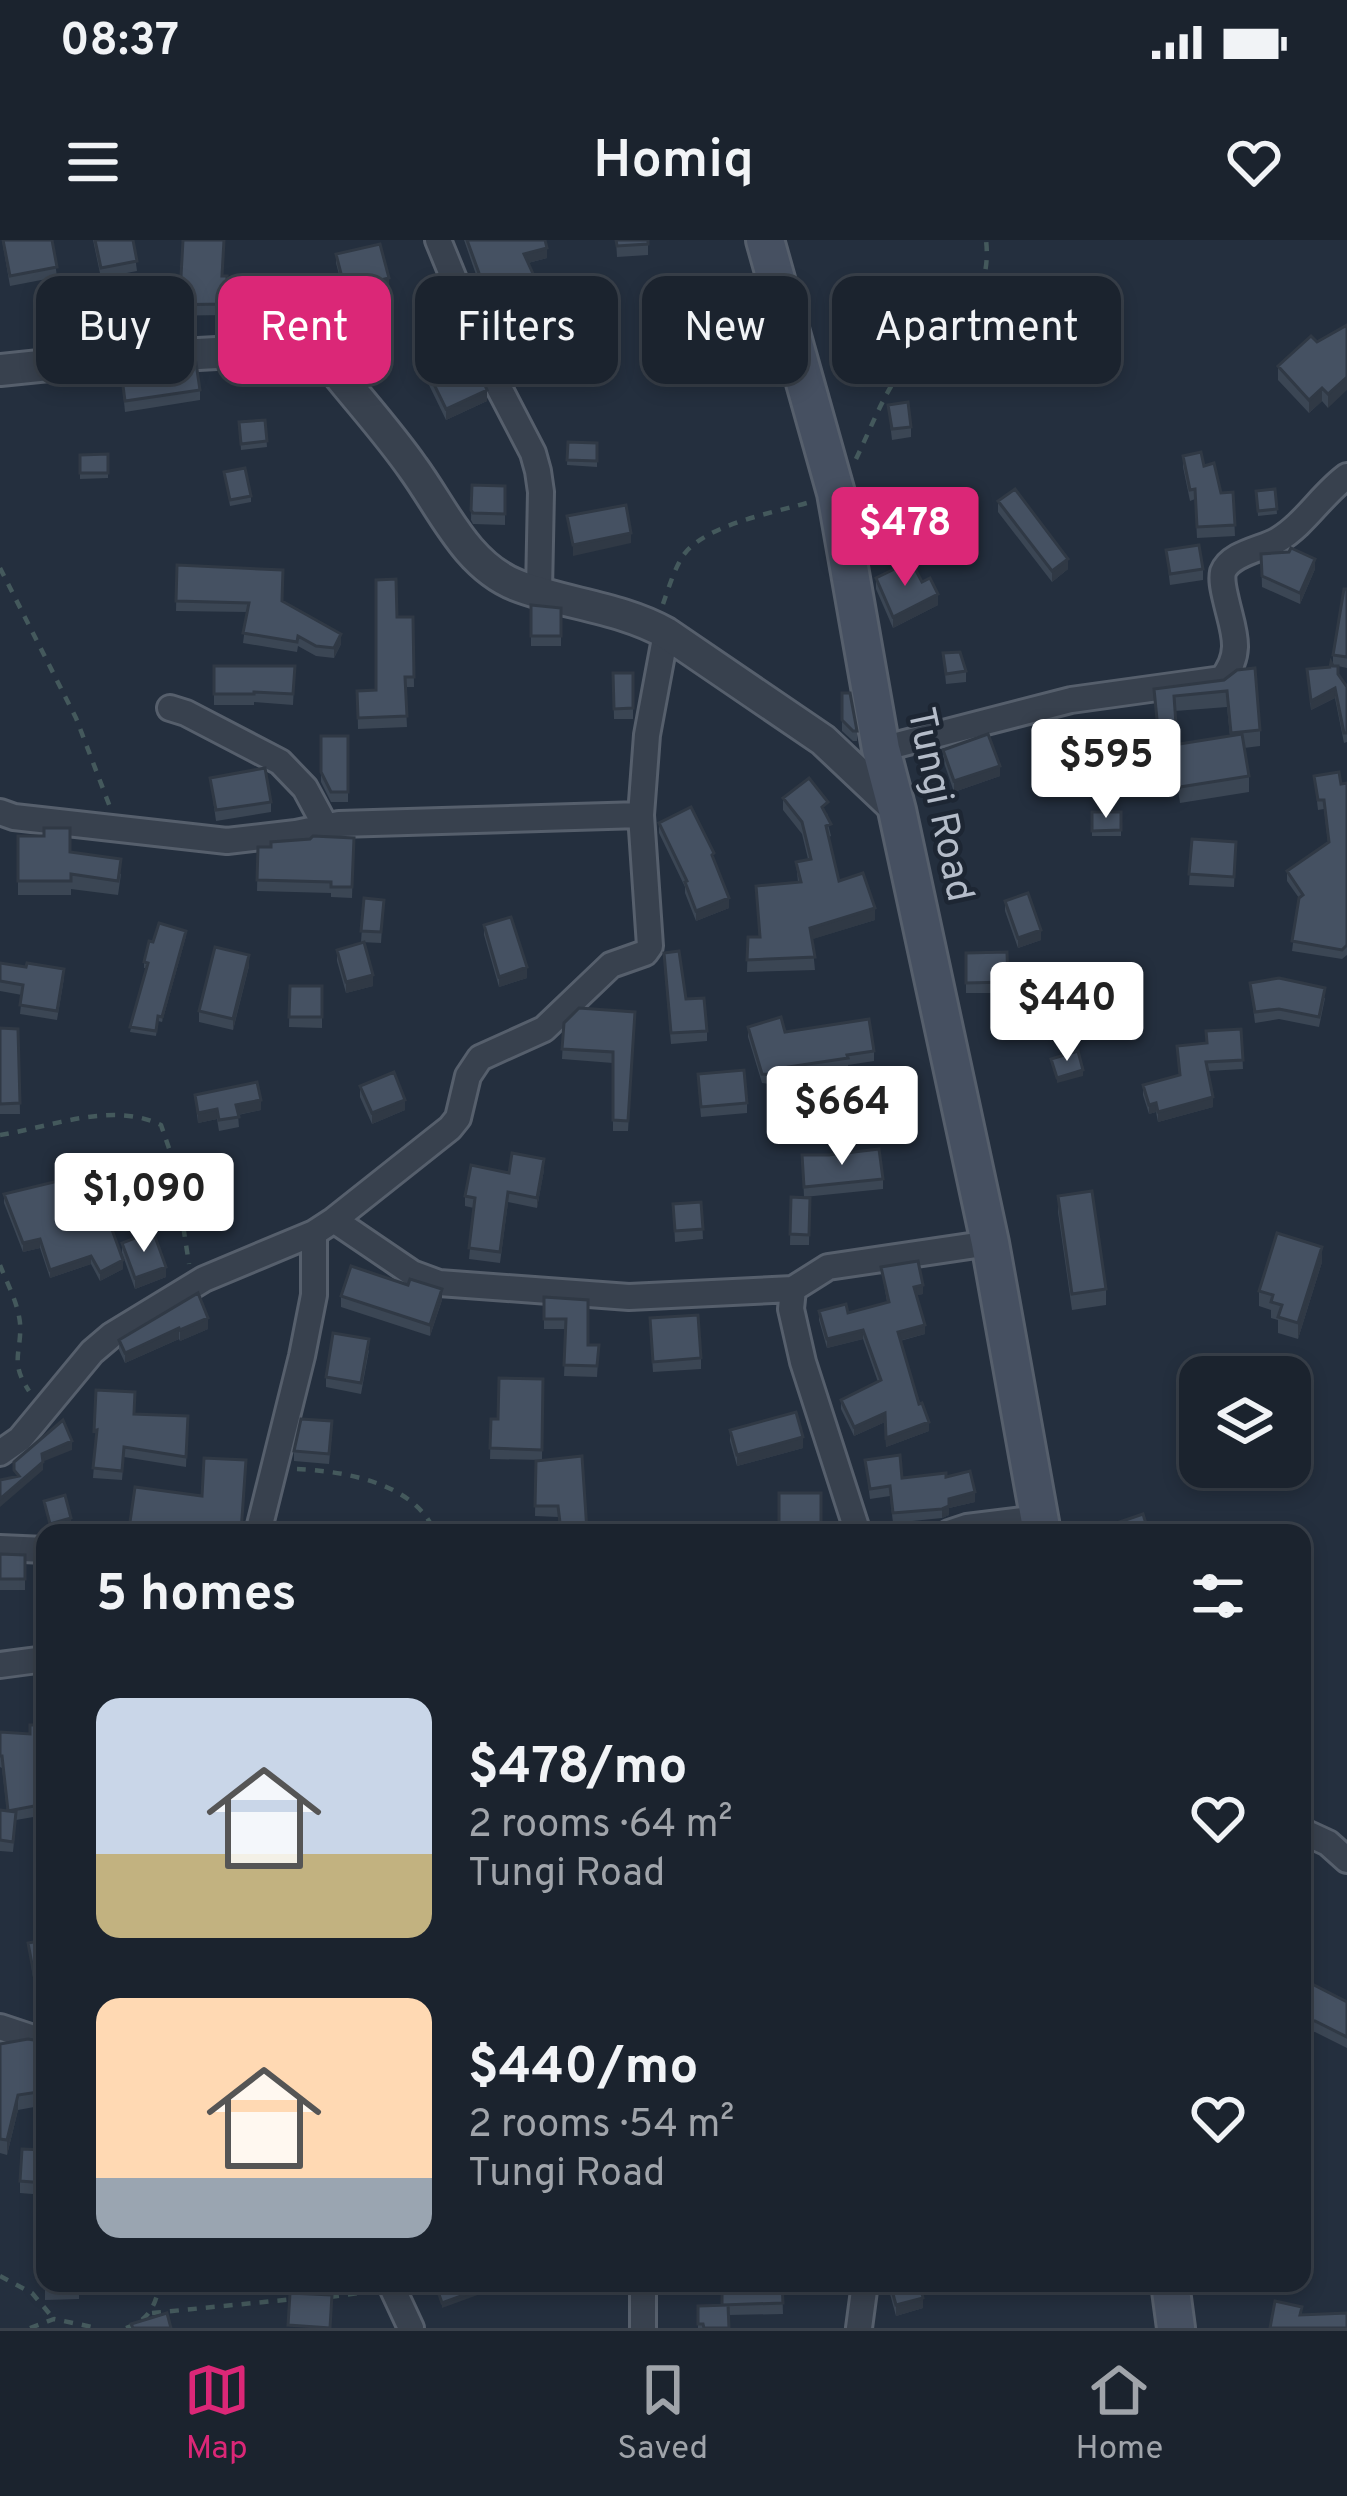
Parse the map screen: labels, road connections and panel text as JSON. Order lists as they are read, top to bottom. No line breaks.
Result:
{"streets":{"main road":["Tungi Road"]},"page":{"status":"08:37","header":"Homiq","chip":["Buy","Rent","Filters","New","Apartment"],"price":["$478","$595","$440","$664","$1,090"],"heading":"5 homes","list":[{"name":"$478/mo","note":"2 rooms · 64 m² · Tungi Road"},{"name":"$440/mo","note":"2 rooms · 54 m² · Tungi Road"}],"tabs":["Map","Saved","Home"]}}
